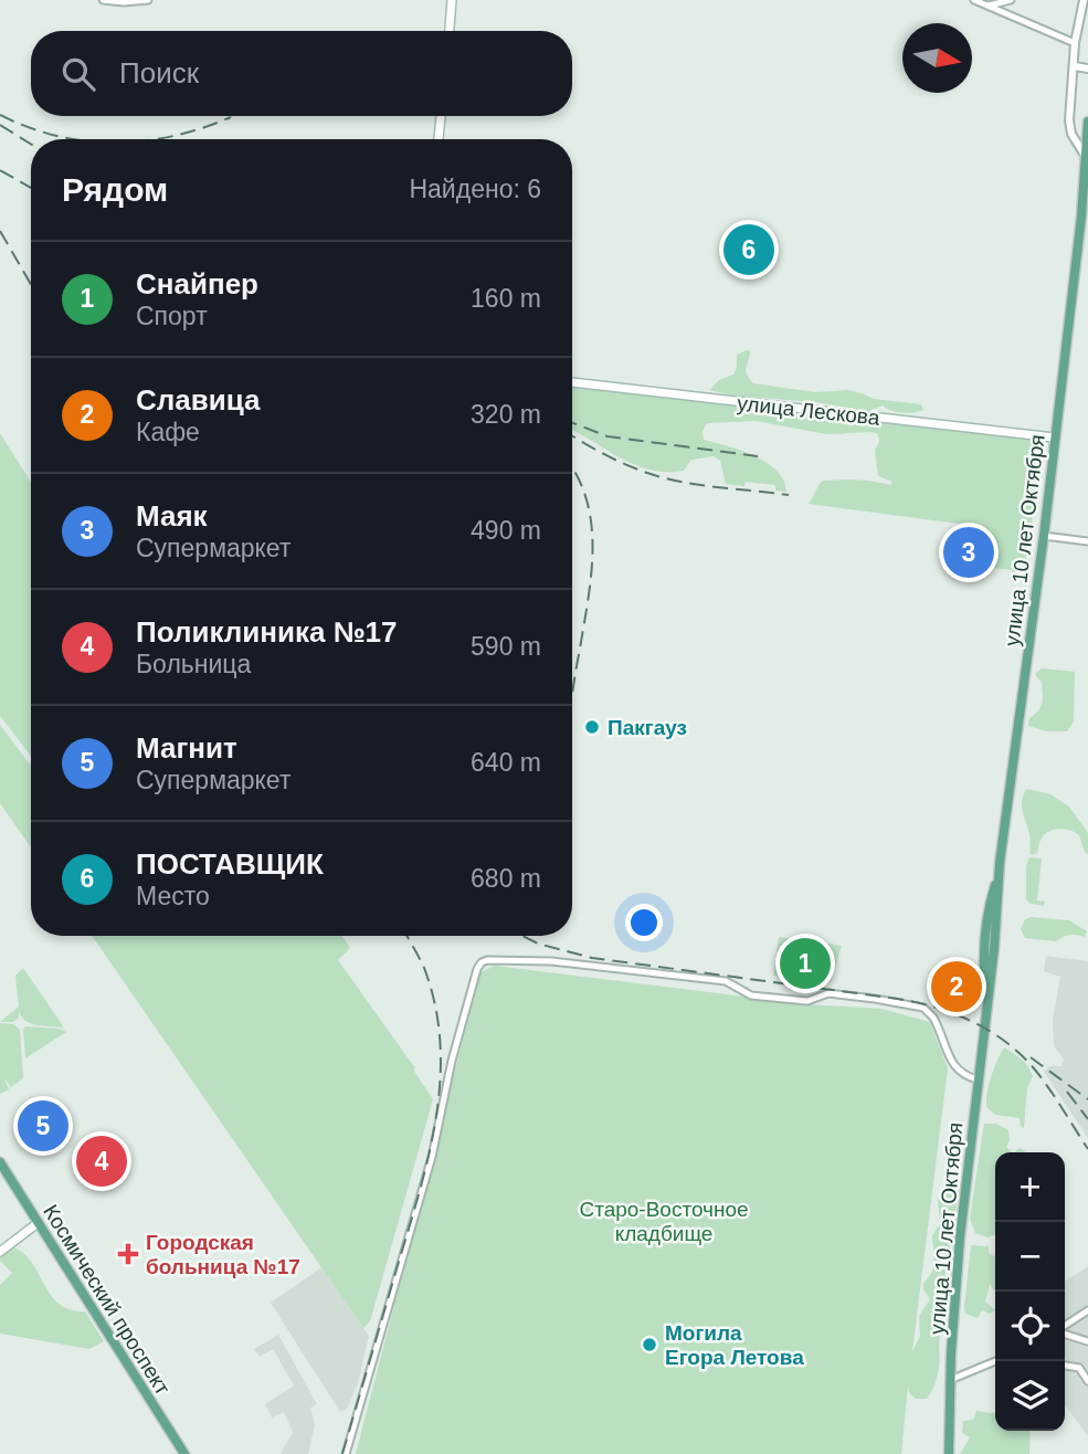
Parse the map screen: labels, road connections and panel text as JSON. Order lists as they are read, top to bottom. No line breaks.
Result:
{"streets":{"main road":["улица Лескова","улица 10 лет Октября","Космический проспект"]},"crossings":[["улица Лескова","улица 10 лет Октября"]],"parks":["Старо-Восточное кладбище"],"places":{"other":["Пакгауз","Могила Егора Летова"],"health":["Городская больница №17"]},"north":"right","page":{"search":"Поиск","heading":["Рядом","Найдено: 6"],"pins":["6","3","1","2","5","4"],"list":[{"mark":"1","name":"Снайпер","note":"Спорт","value":"160 m"},{"mark":"2","name":"Славица","note":"Кафе","value":"320 m"},{"mark":"3","name":"Маяк","note":"Супермаркет","value":"490 m"},{"mark":"4","name":"Поликлиника №17","note":"Больница","value":"590 m"},{"mark":"5","name":"Магнит","note":"Супермаркет","value":"640 m"},{"mark":"6","name":"ПОСТАВЩИК","note":"Место","value":"680 m"}],"map_buttons":["+","−"]}}
